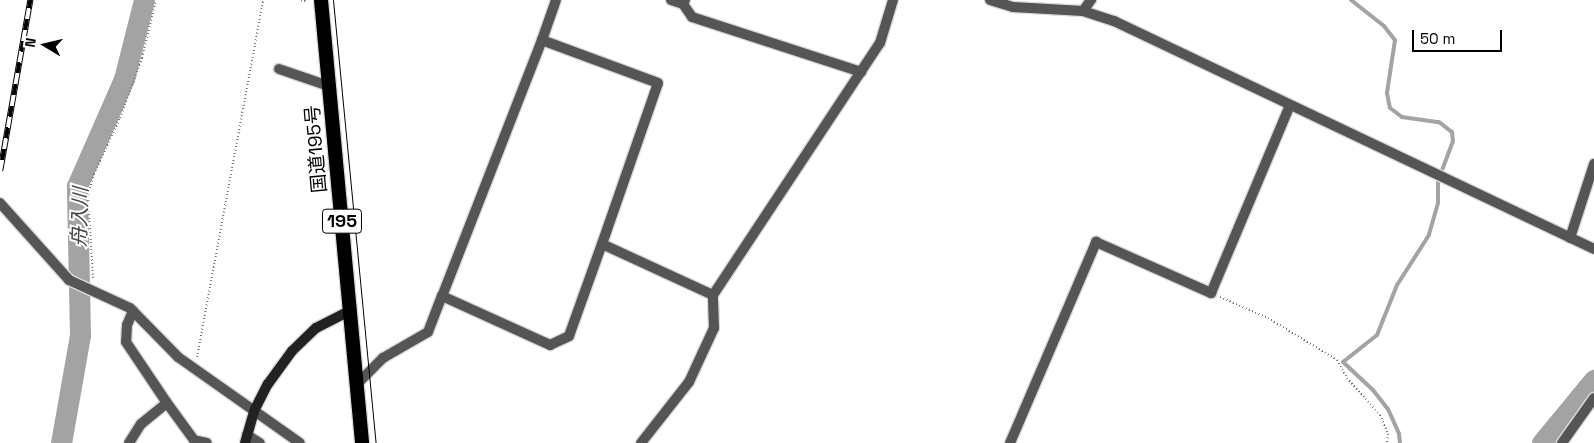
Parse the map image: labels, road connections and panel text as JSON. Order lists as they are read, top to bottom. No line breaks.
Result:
{"streets":{"highway":["国道195号","195"]},"water":["舟入川"],"scale_bar":"50 m","north":"left"}
